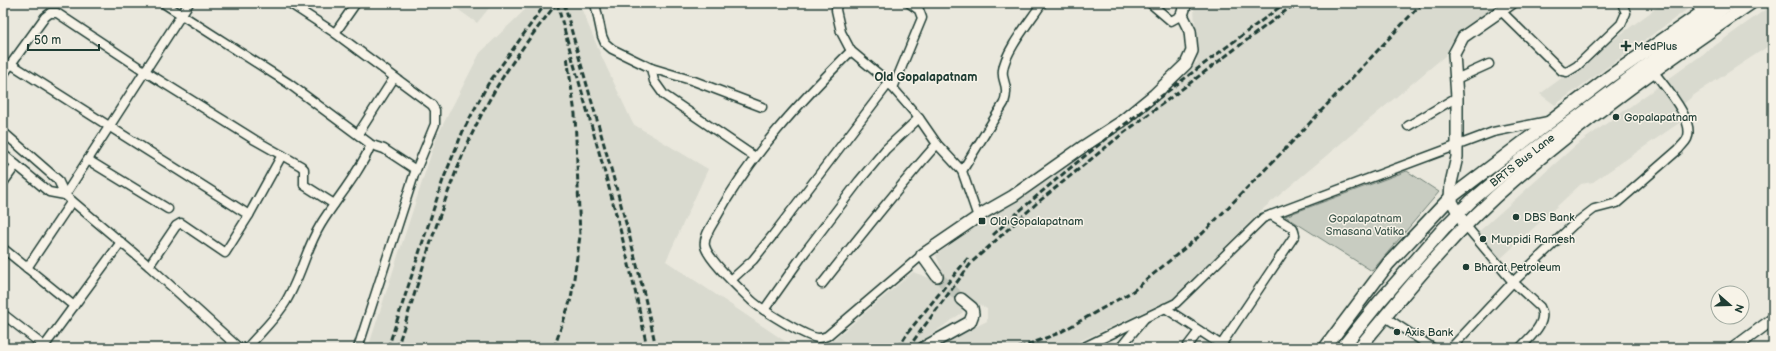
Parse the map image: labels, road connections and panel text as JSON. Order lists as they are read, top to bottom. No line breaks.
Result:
{"streets":{"main road":["BRTS Bus Lane"]},"districts":["Old Gopalapatnam"],"parks":["Gopalapatnam Smasana Vatika"],"places":{"health":["MedPlus"],"other":["Gopalapatnam","DBS Bank","Muppidi Ramesh","Bharat Petroleum","Axis Bank"],"transit":["Old Gopalapatnam"]},"scale_bar":"50 m","north":"right"}
